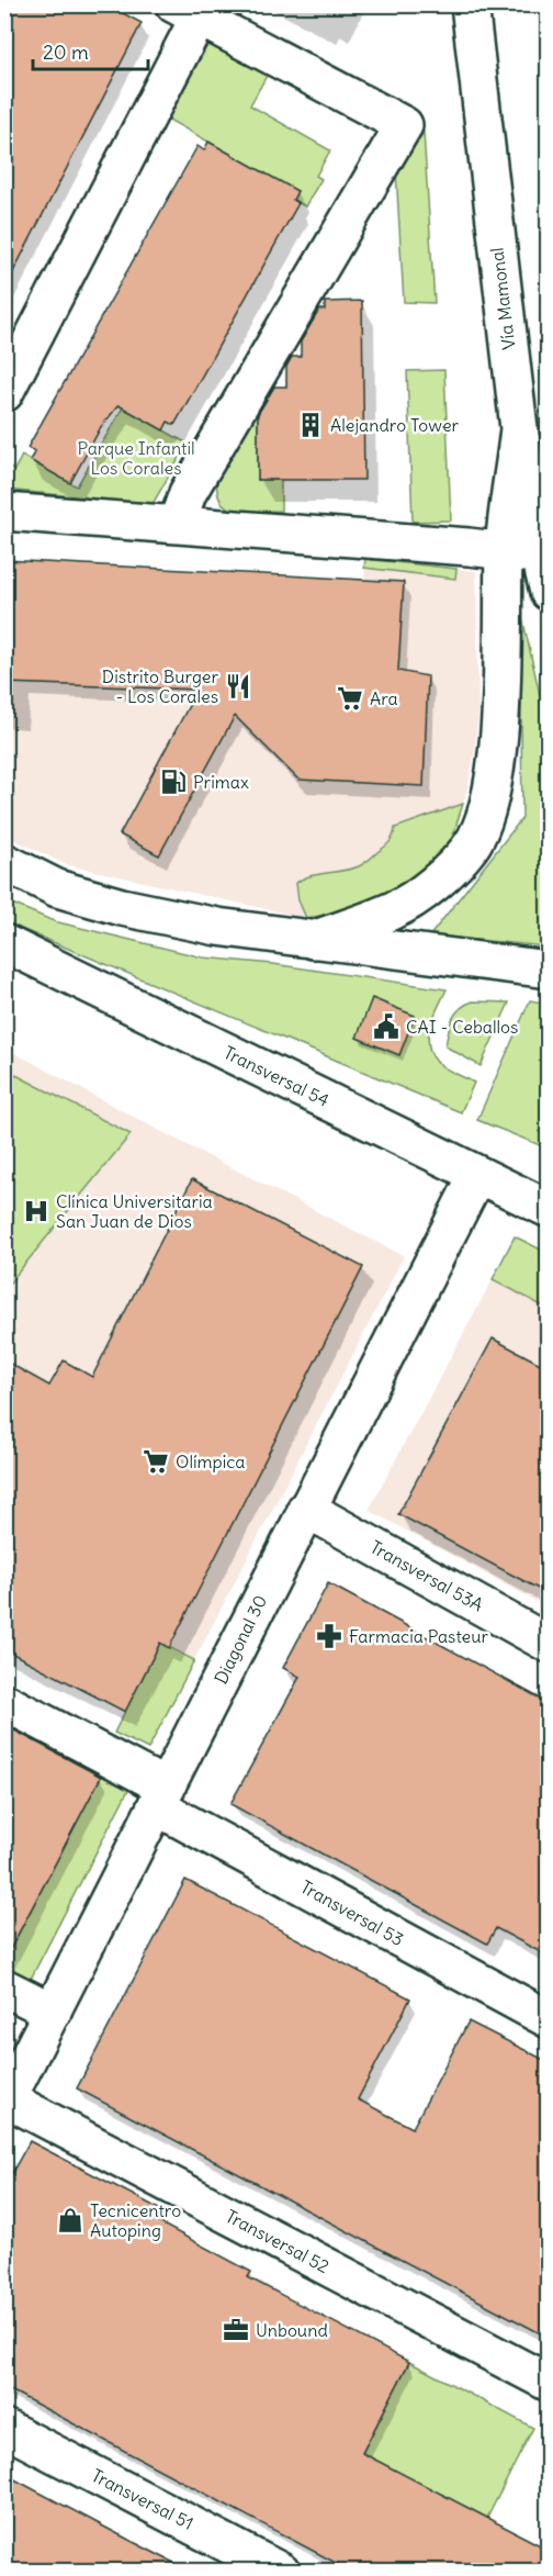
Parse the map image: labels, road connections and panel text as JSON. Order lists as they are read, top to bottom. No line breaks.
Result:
{"streets":{"street":["Vía Mamonal","Transversal 54","Transversal 53A","Diagonal 30","Transversal 53","Transversal 52","Transversal 51"]},"crossings":[["Transversal 54","Diagonal 30"],["Transversal 53A","Diagonal 30"],["Diagonal 30","Transversal 53"],["Diagonal 30","Transversal 52"]],"parks":["Parque Infantil Los Corales"],"places":{"building":["Alejandro Tower"],"restaurant":["Distrito Burger - Los Corales"],"supermarket":["Ara","Olímpica"],"fuel station":["Primax"],"public building":["CAI - Ceballos"],"hospital":["Clínica Universitaria San Juan de Dios"],"pharmacy":["Farmacia Pasteur"],"shop":["Tecnicentro Autoping"],"office":["Unbound"]},"scale_bar":"20 m"}
